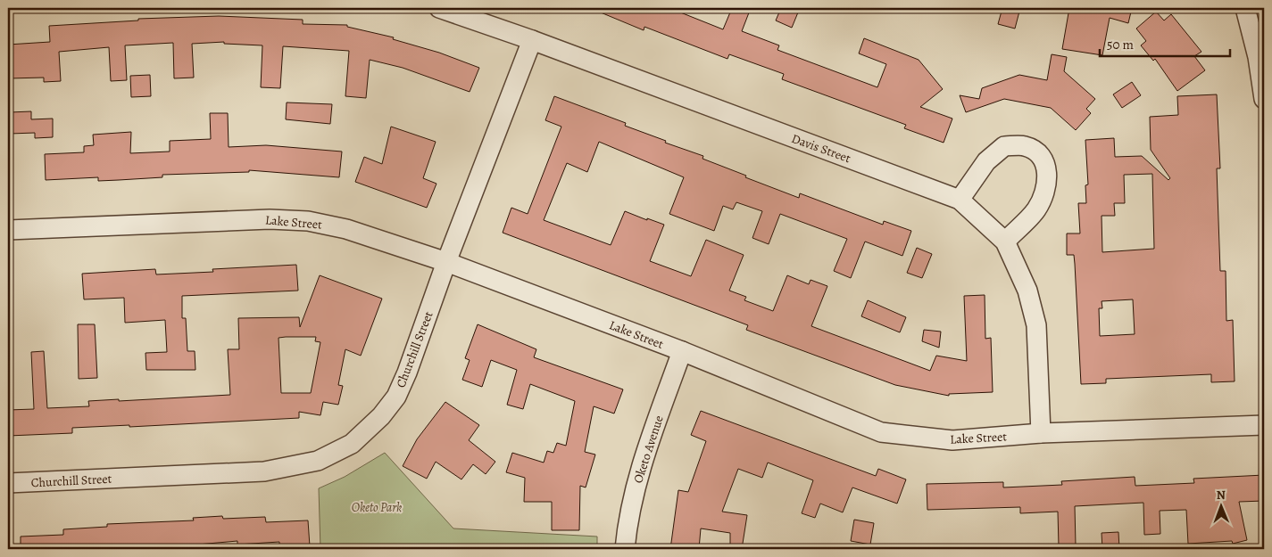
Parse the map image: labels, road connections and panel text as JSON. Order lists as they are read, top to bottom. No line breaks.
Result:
{"streets":{"street":["Davis Street","Lake Street","Churchill Street","Oketo Avenue"]},"crossings":[["Davis Street","Lake Street"],["Davis Street","Churchill Street"],["Lake Street","Churchill Street"],["Lake Street","Oketo Avenue"]],"parks":["Oketo Park"],"scale_bar":"50 m","north":"top"}
